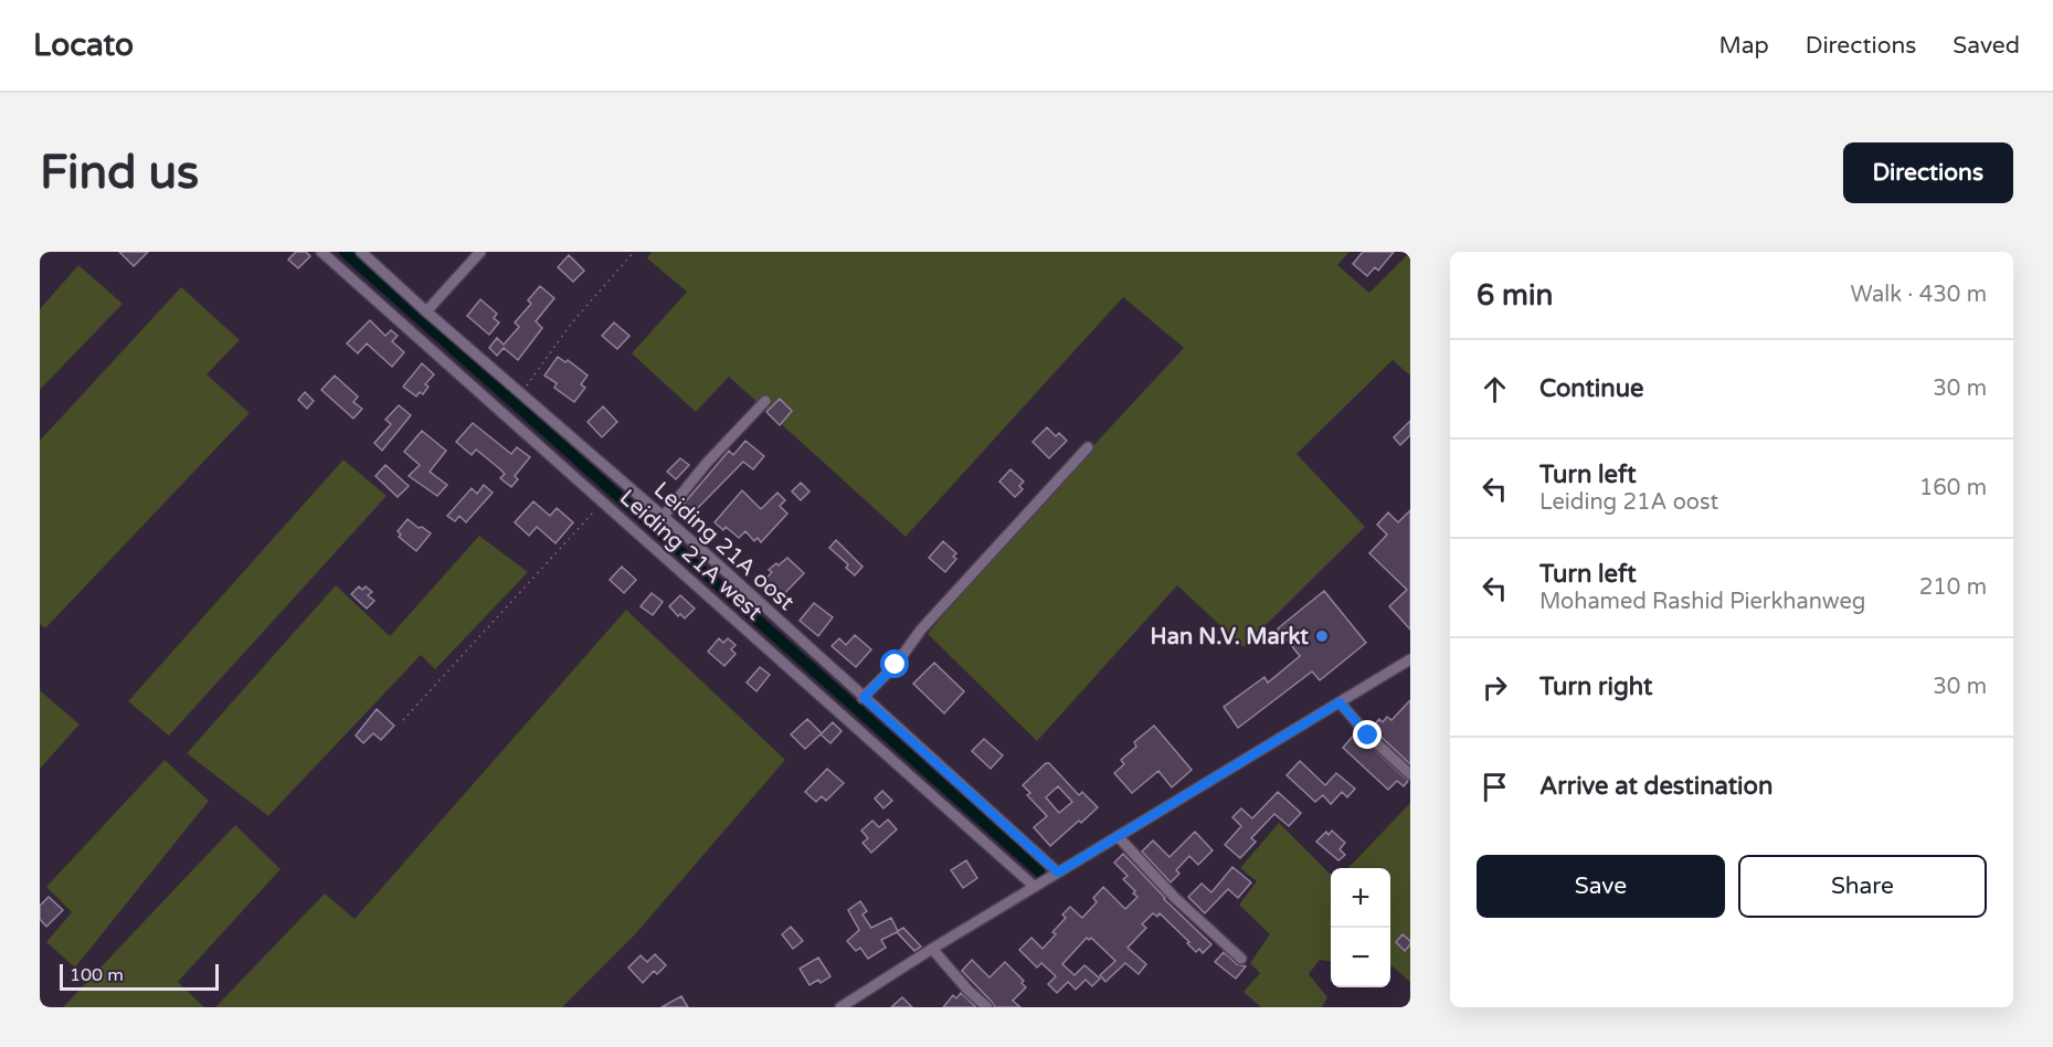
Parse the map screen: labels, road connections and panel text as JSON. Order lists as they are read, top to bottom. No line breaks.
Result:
{"streets":{"street":["Leiding 21A oost","Leiding 21A west"]},"places":["Han N.V. Markt"],"scale_bar":"100 m","page":{"header":"Locato","nav":["Map","Directions","Saved"],"buttons":["Directions",["Save","Share"]],"title":"Find us","heading":["6 min","Walk · 430 m"],"list":[["Continue","30 m"],["Turn left","Leiding 21A oost","160 m"],["Turn left","Mohamed Rashid Pierkhanweg","210 m"],["Turn right","30 m"],"Arrive at destination"],"map_buttons":["+","−"],"scale":"100 m"}}
